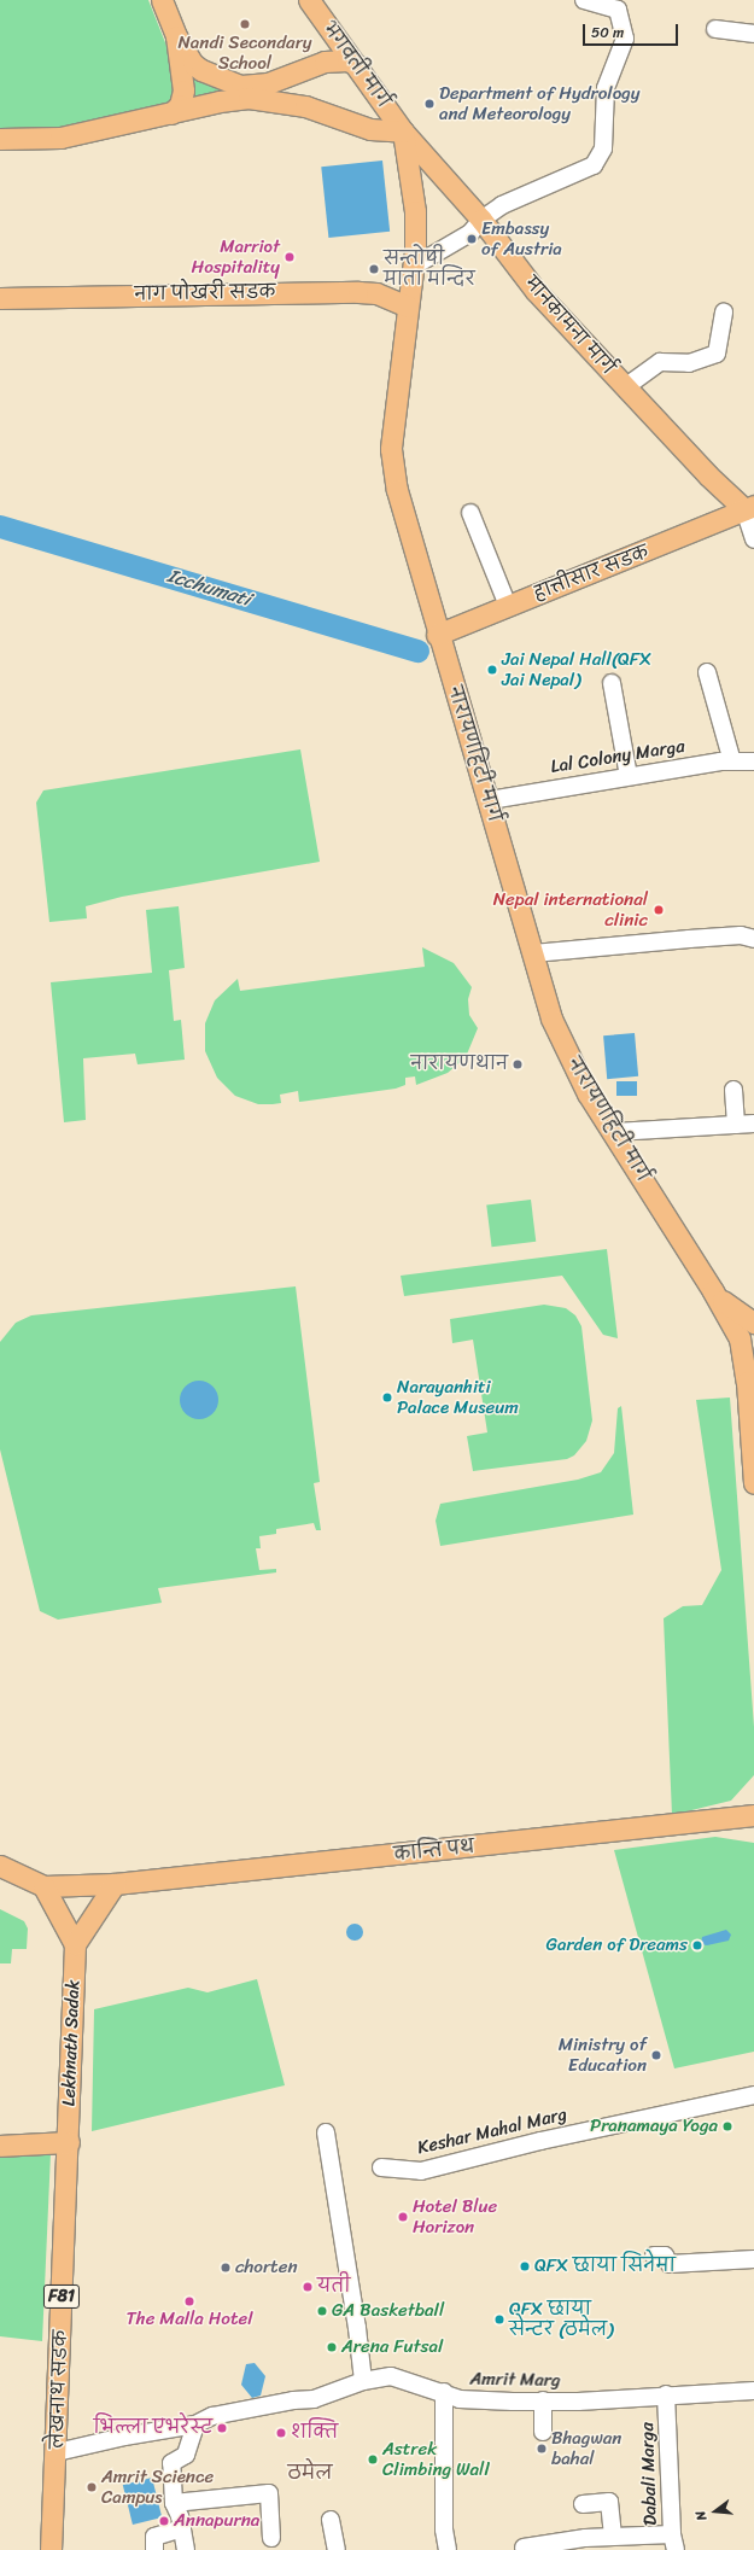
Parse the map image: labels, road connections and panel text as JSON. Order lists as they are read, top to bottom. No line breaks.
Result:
{"streets":{"main road":["भगवती मार्ग","नाग पोखरी सडक","मानकामना मार्ग","हात्तीसार सडक","नारायणहिटी मार्ग","कान्ति पथ","Lekhnath Sadak","F81","लेखनाथ सडक"],"street":["Lal Colony Marga","Keshar Mahal Marg","Amrit Marg","Dabali Marga"]},"crossings":[["भगवती मार्ग","मानकामना मार्ग"],["भगवती मार्ग","नारायणहिटी मार्ग"],["नाग पोखरी सडक","नारायणहिटी मार्ग"],["मानकामना मार्ग","हात्तीसार सडक"],["मानकामना मार्ग","नारायणहिटी मार्ग"],["हात्तीसार सडक","नारायणहिटी मार्ग"],["नारायणहिटी मार्ग","Lal Colony Marga"],["कान्ति पथ","F81"],["Lekhnath Sadak","F81"],["Lekhnath Sadak","लेखनाथ सडक"],["Amrit Marg","लेखनाथ सडक"],["Amrit Marg","Dabali Marga"]],"districts":["ठमेल"],"water":["Icchumati"],"places":["Nandi Secondary School","Department of Hydrology and Meteorology","Embassy of Austria","Marriot Hospitality","सन्तोषी माता मन्दिर","Jai Nepal Hall(QFX Jai Nepal)","Nepal international clinic","नारायणथान","Narayanhiti Palace Museum","Garden of Dreams","Ministry of Education","Pranamaya Yoga","Hotel Blue Horizon","QFX छाया सिनेमा","chorten","यती","The Malla Hotel","GA Basketball","QFX छाया सेन्टर (ठमेल)","Arena Futsal","भिल्ला एभरेस्ट","शक्ति","Bhagwan bahal","Astrek Climbing Wall","Amrit Science Campus","Annapurna"],"scale_bar":"50 m","north":"left"}
